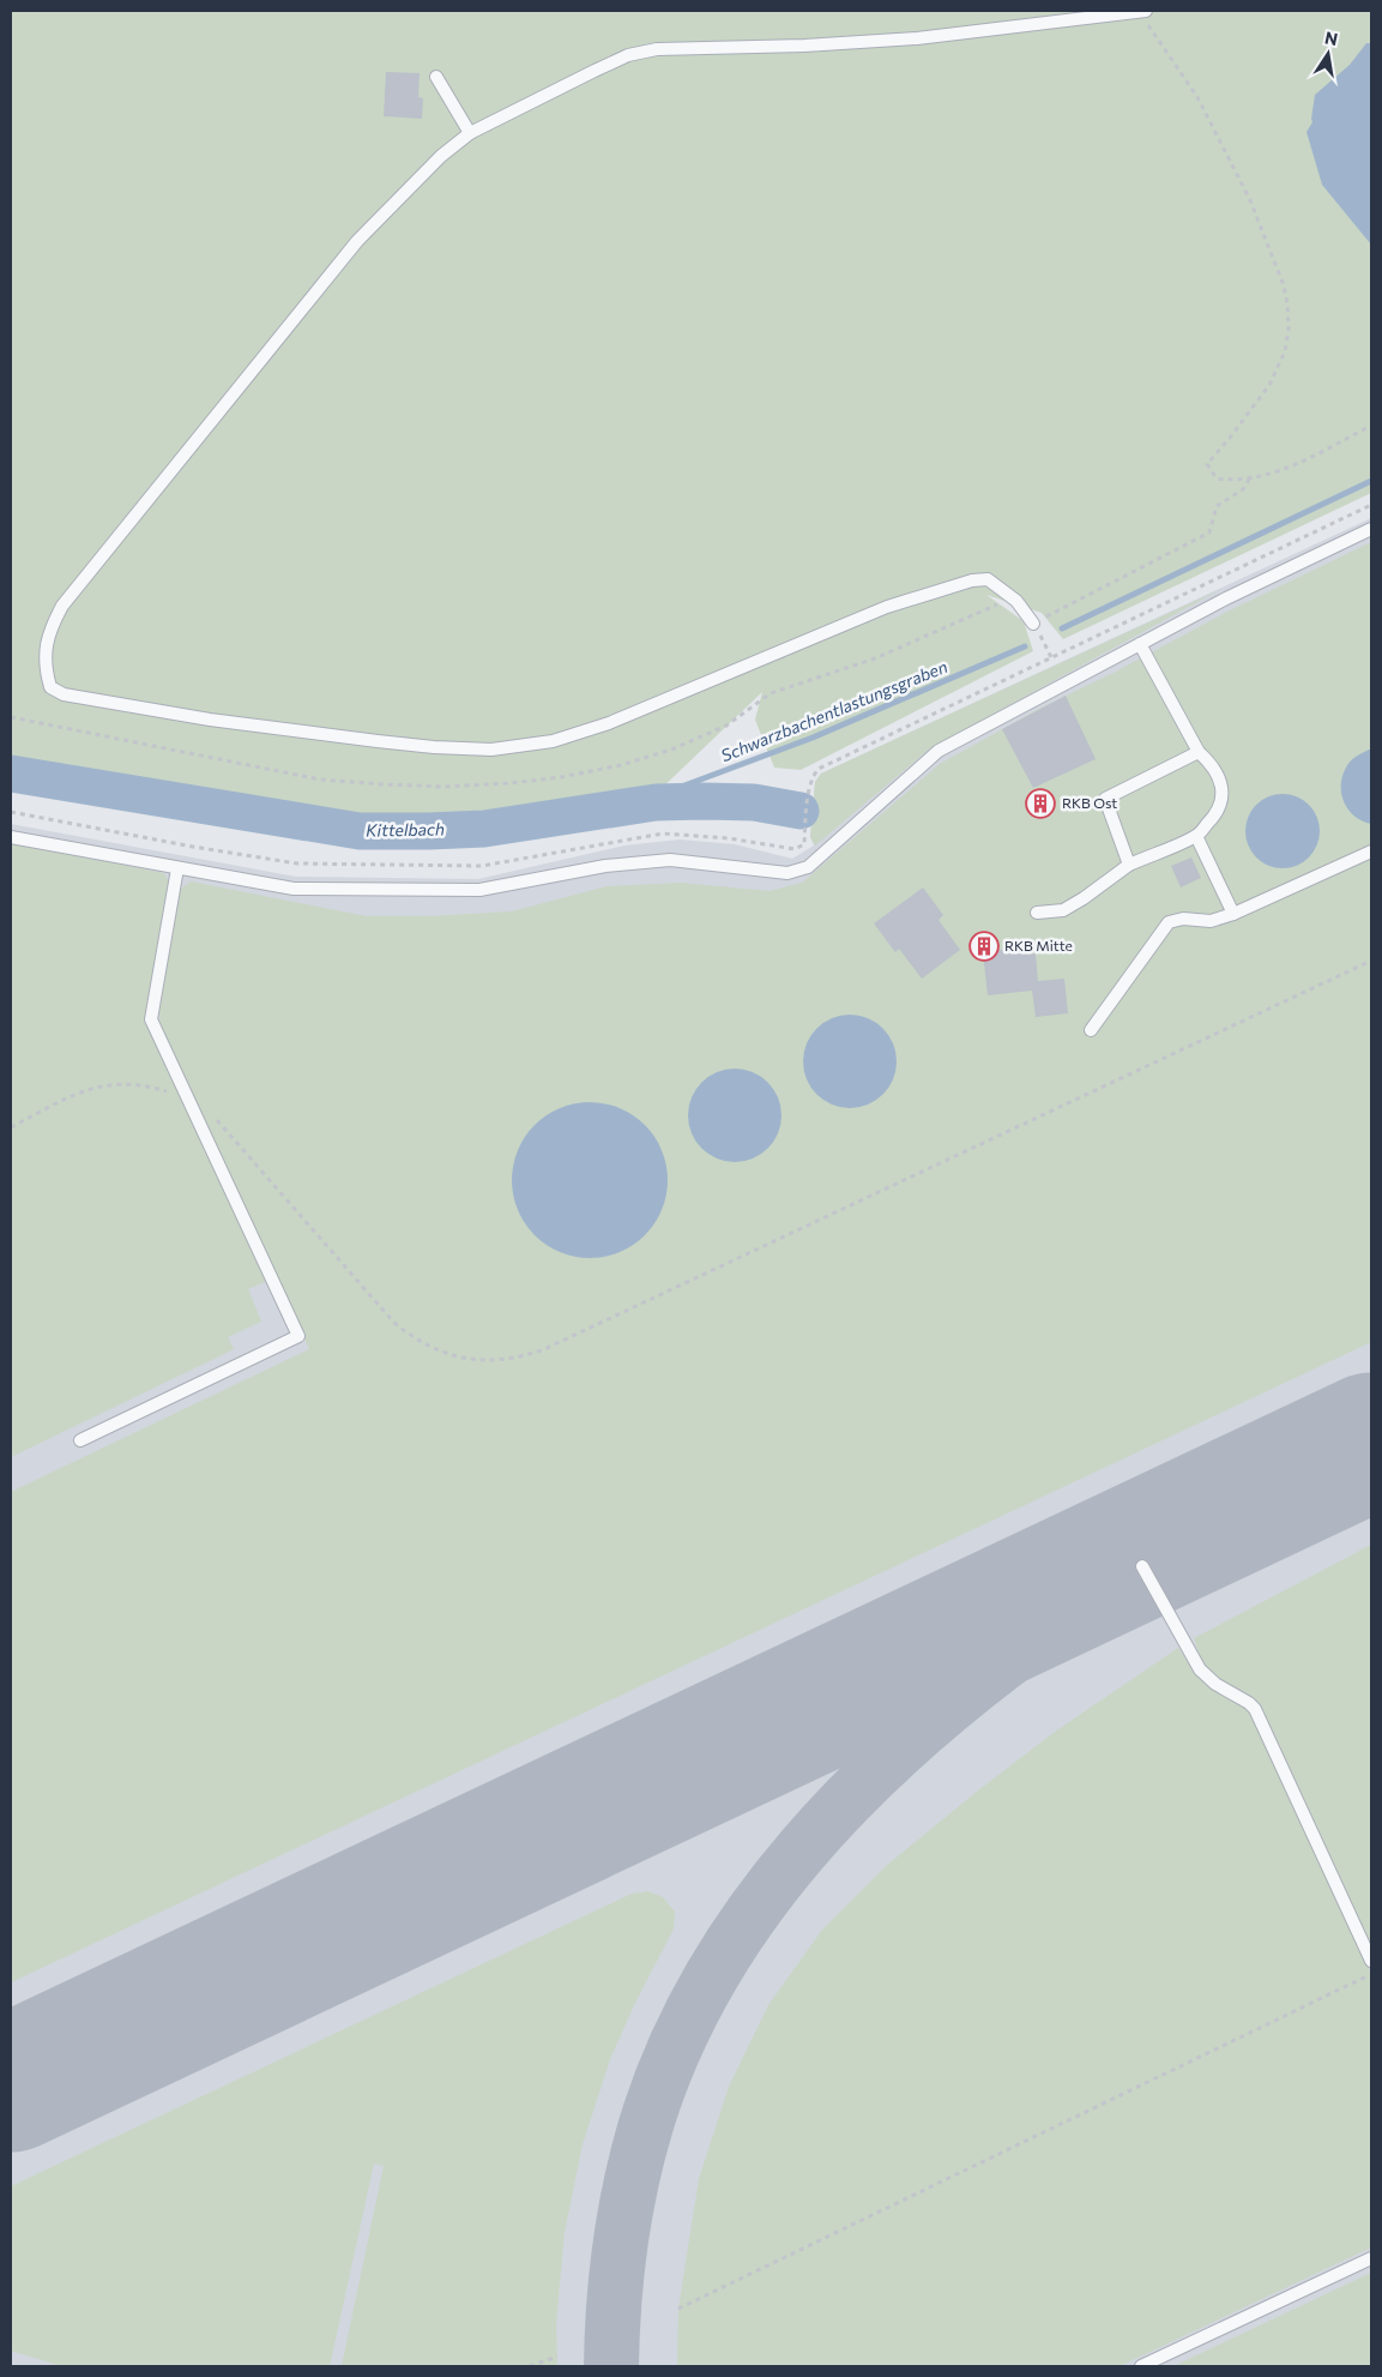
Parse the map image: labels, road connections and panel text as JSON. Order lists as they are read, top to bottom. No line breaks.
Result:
{"water":["Schwarzbachentlastungsgraben","Kittelbach"],"places":{"building":["RKB Ost","RKB Mitte"]},"north":"top"}
